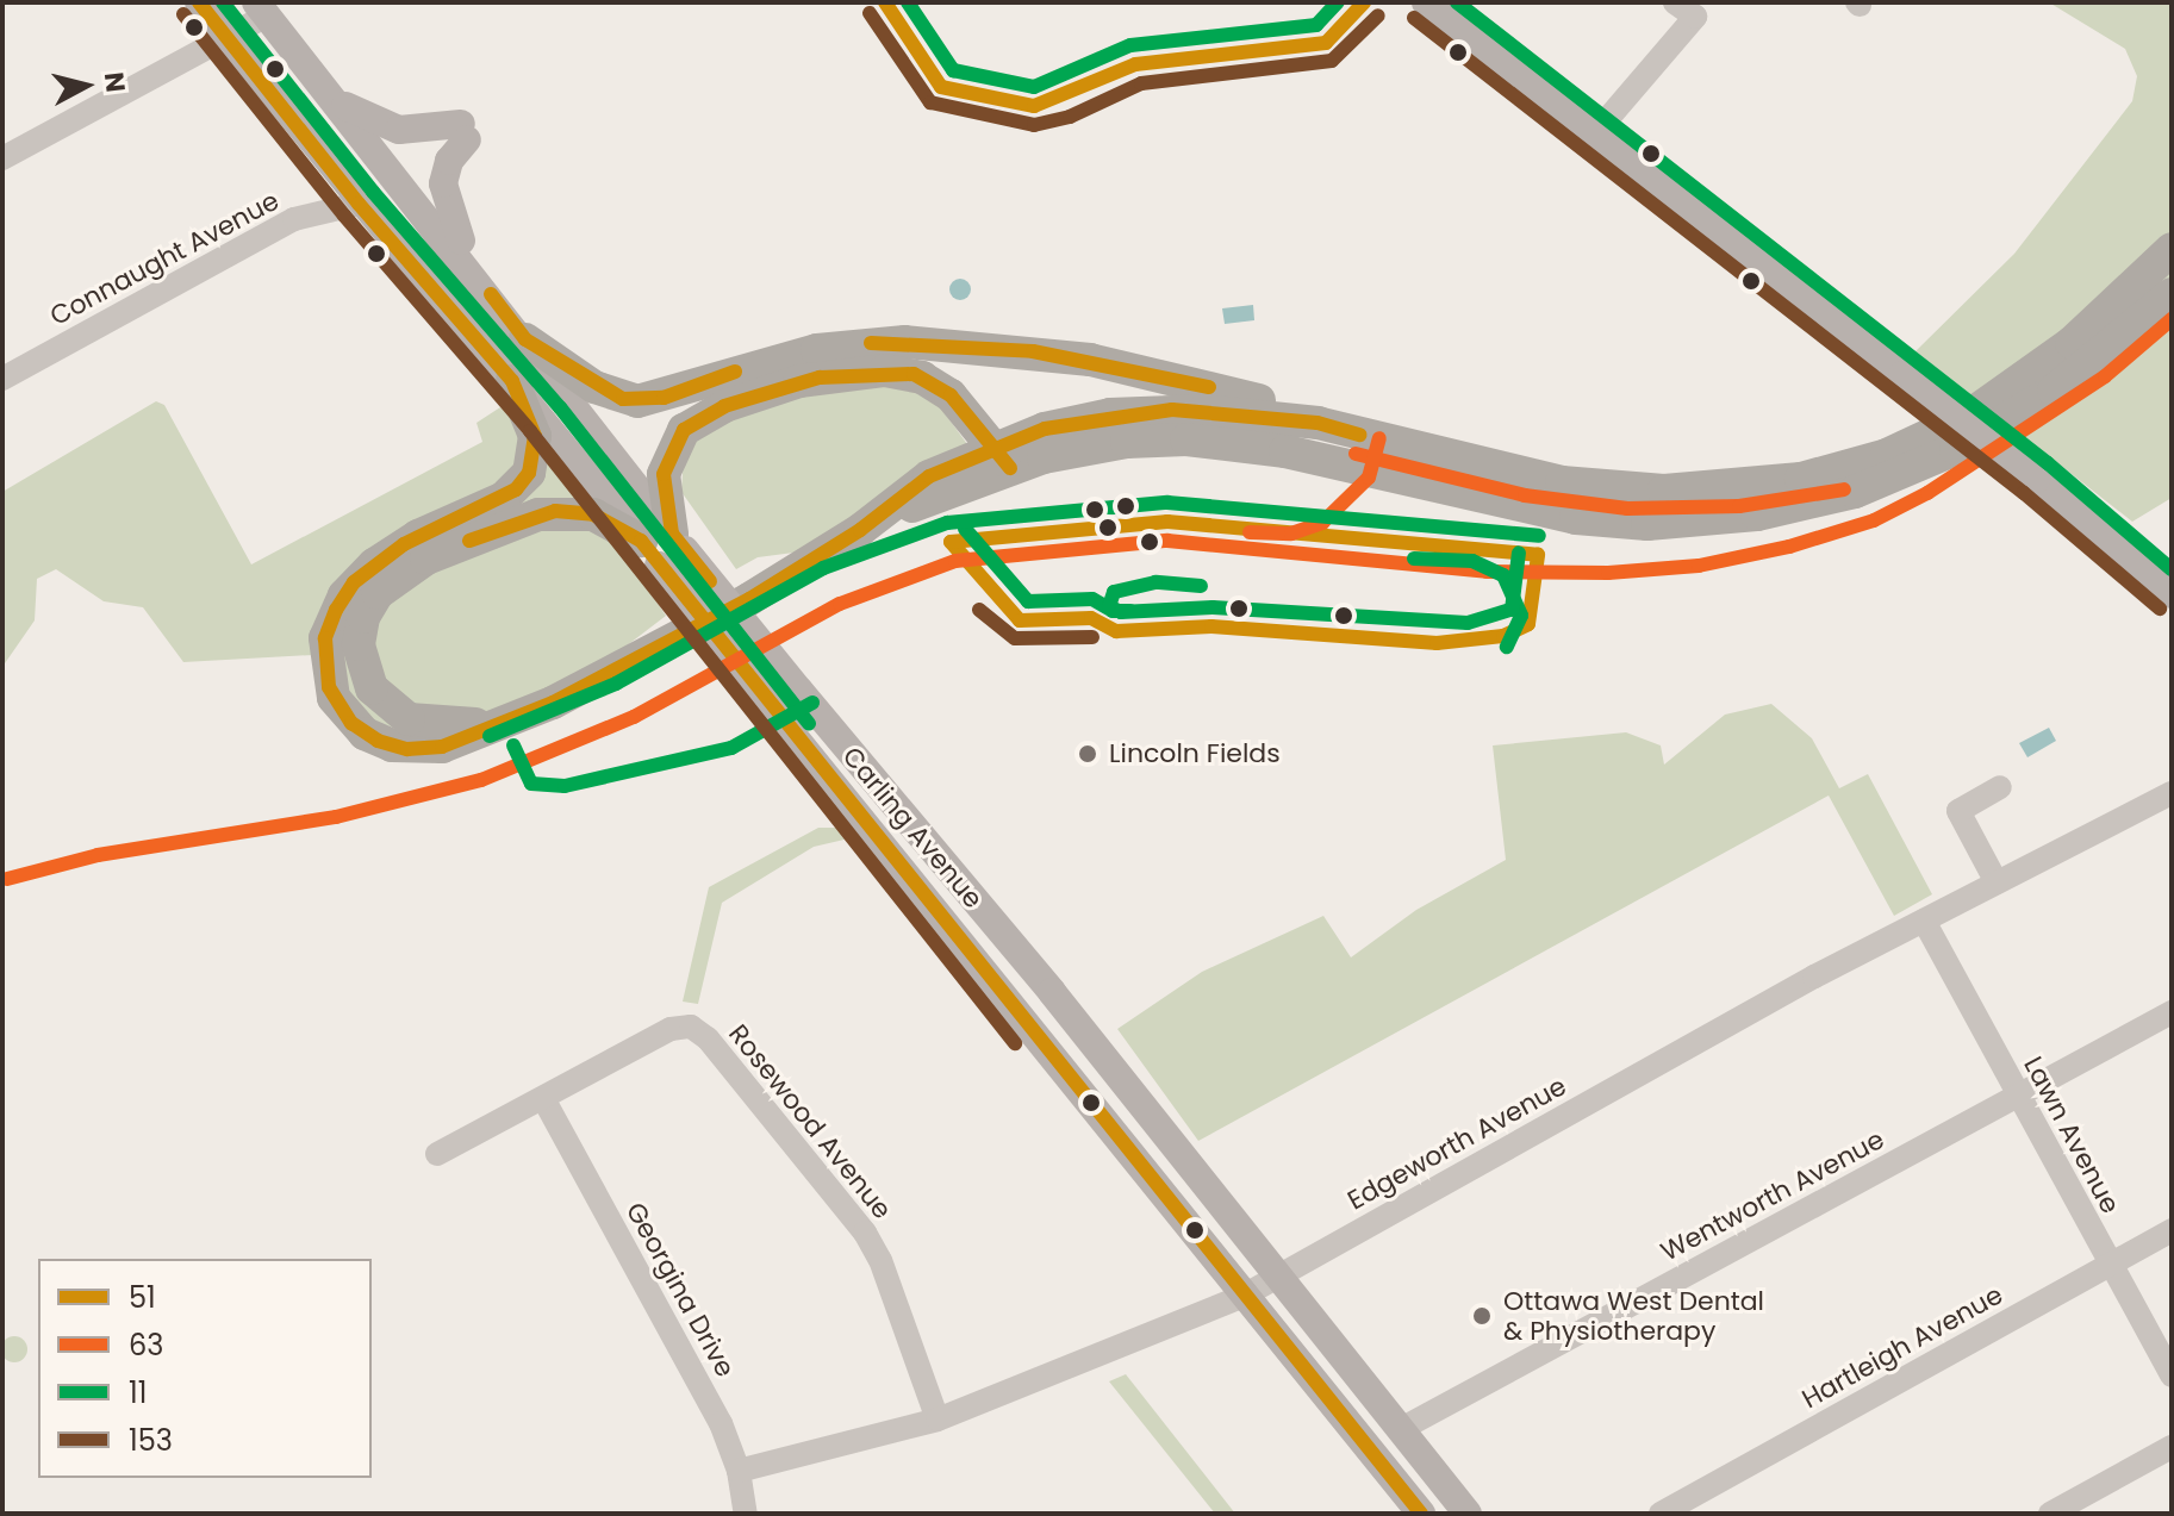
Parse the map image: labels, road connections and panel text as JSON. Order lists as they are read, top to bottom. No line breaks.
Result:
{"streets":{"main road":["Carling Avenue"],"street":["Connaught Avenue","Rosewood Avenue","Lawn Avenue","Edgeworth Avenue","Wentworth Avenue","Georgina Drive","Hartleigh Avenue"]},"crossings":[["Connaught Avenue","Carling Avenue"],["Carling Avenue","Edgeworth Avenue"],["Carling Avenue","Wentworth Avenue"],["Rosewood Avenue","Edgeworth Avenue"],["Rosewood Avenue","Georgina Drive"],["Lawn Avenue","Edgeworth Avenue"],["Lawn Avenue","Wentworth Avenue"],["Lawn Avenue","Hartleigh Avenue"],["Edgeworth Avenue","Georgina Drive"]],"places":["Lincoln Fields","Ottawa West Dental & Physiotherapy"],"lines":["transit line 51","transit line 11","transit line 153","transit line 63"],"legend":["51","63","11","153"],"north":"right"}
